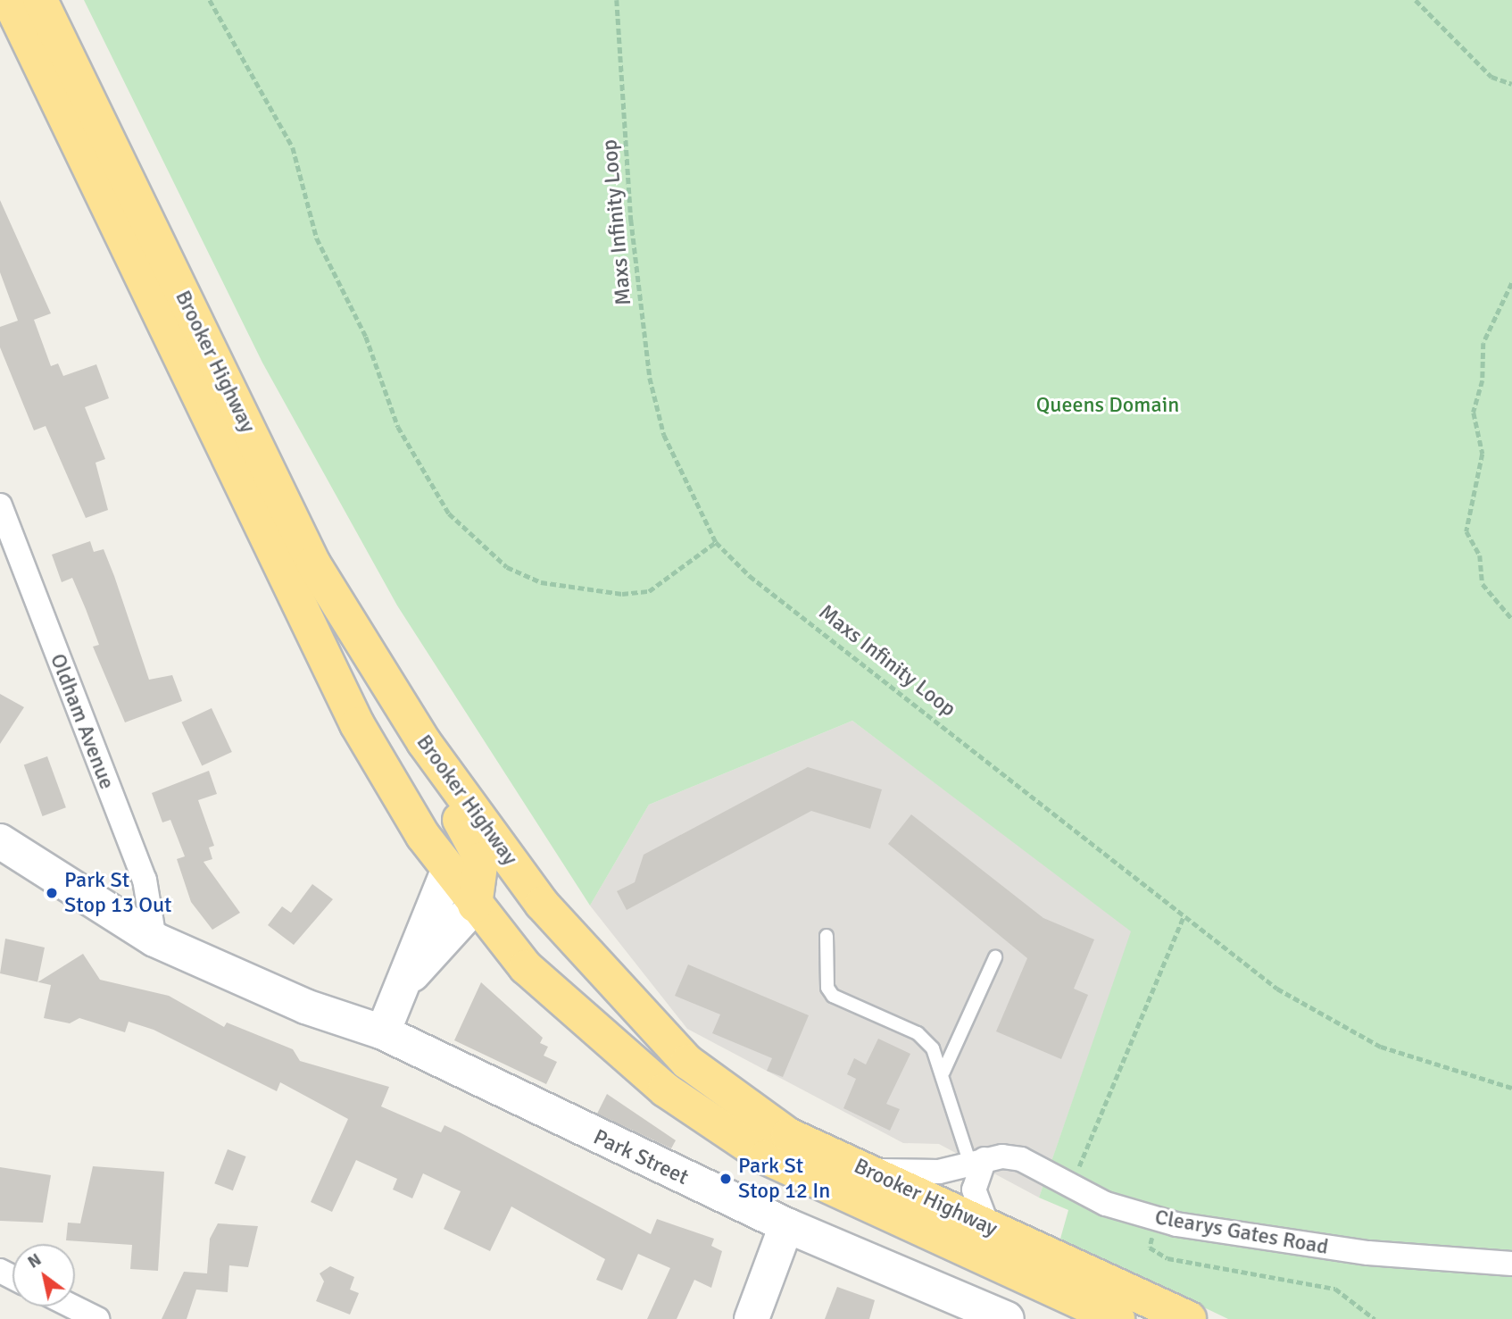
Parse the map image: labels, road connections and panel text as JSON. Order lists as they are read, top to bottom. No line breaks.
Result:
{"streets":{"highway":["Brooker Highway"],"street":["Oldham Avenue","Park Street","Clearys Gates Road"],"path":["Maxs Infinity Loop"]},"crossings":[["Brooker Highway","Clearys Gates Road"],["Oldham Avenue","Park Street"]],"parks":["Queens Domain"],"places":["Park St Stop 13 Out","Park St Stop 12 In"],"north":"top left"}
